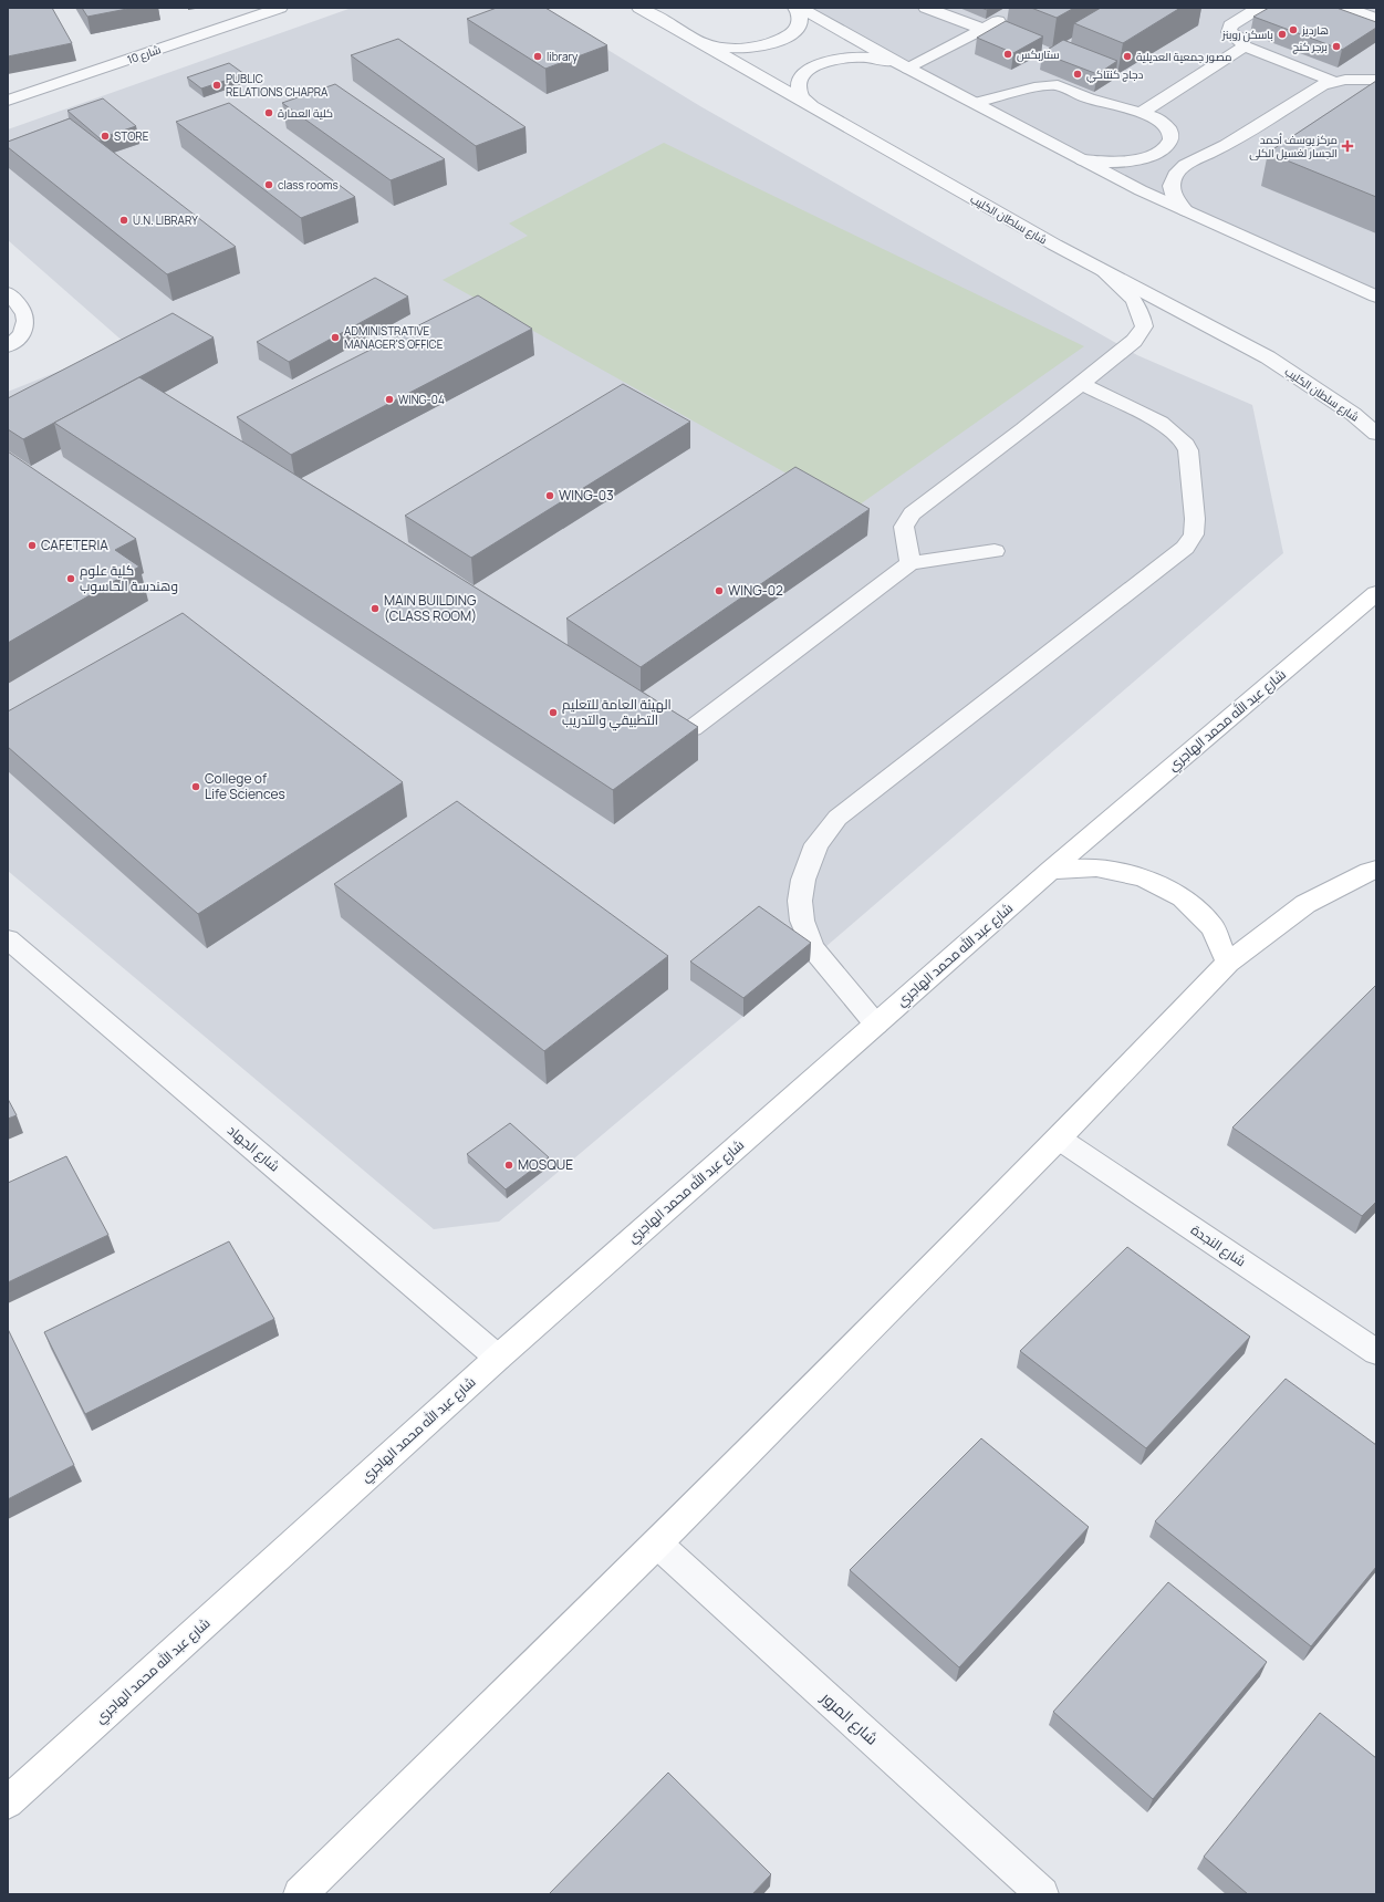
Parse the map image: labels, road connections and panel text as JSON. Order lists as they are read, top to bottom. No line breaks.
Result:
{"streets":{"main road":["شارع عبد الله محمد الهاجري"],"street":["شارع 10","شارع سلطان الكليب","شارع الجهاد","شارع النجدة","شارع المرور"]},"crossings":[["شارع عبد الله محمد الهاجري","شارع الجهاد"]],"places":{"other":["هارديز","باسكن روبنز","برجر كنج","ستاربكس","library","مصور جمعية العديلية","دجاج كنتاكي","PUBLIC RELATIONS CHAPRA","كلية العمارة","STORE","class rooms","U.N. LIBRARY","ADMINISTRATIVE MANAGER'S OFFICE","WING-04","WING-03","CAFETERIA","كلية علوم وهندسة الحاسوب","WING-02","MAIN BUILDING (CLASS ROOM)","الهيئة العامة للتعليم التطبيقي والتدريب","College of Life Sciences","MOSQUE"],"health":["مركز يوسف أحمد الجسار لغسيل الكلى"]}}
